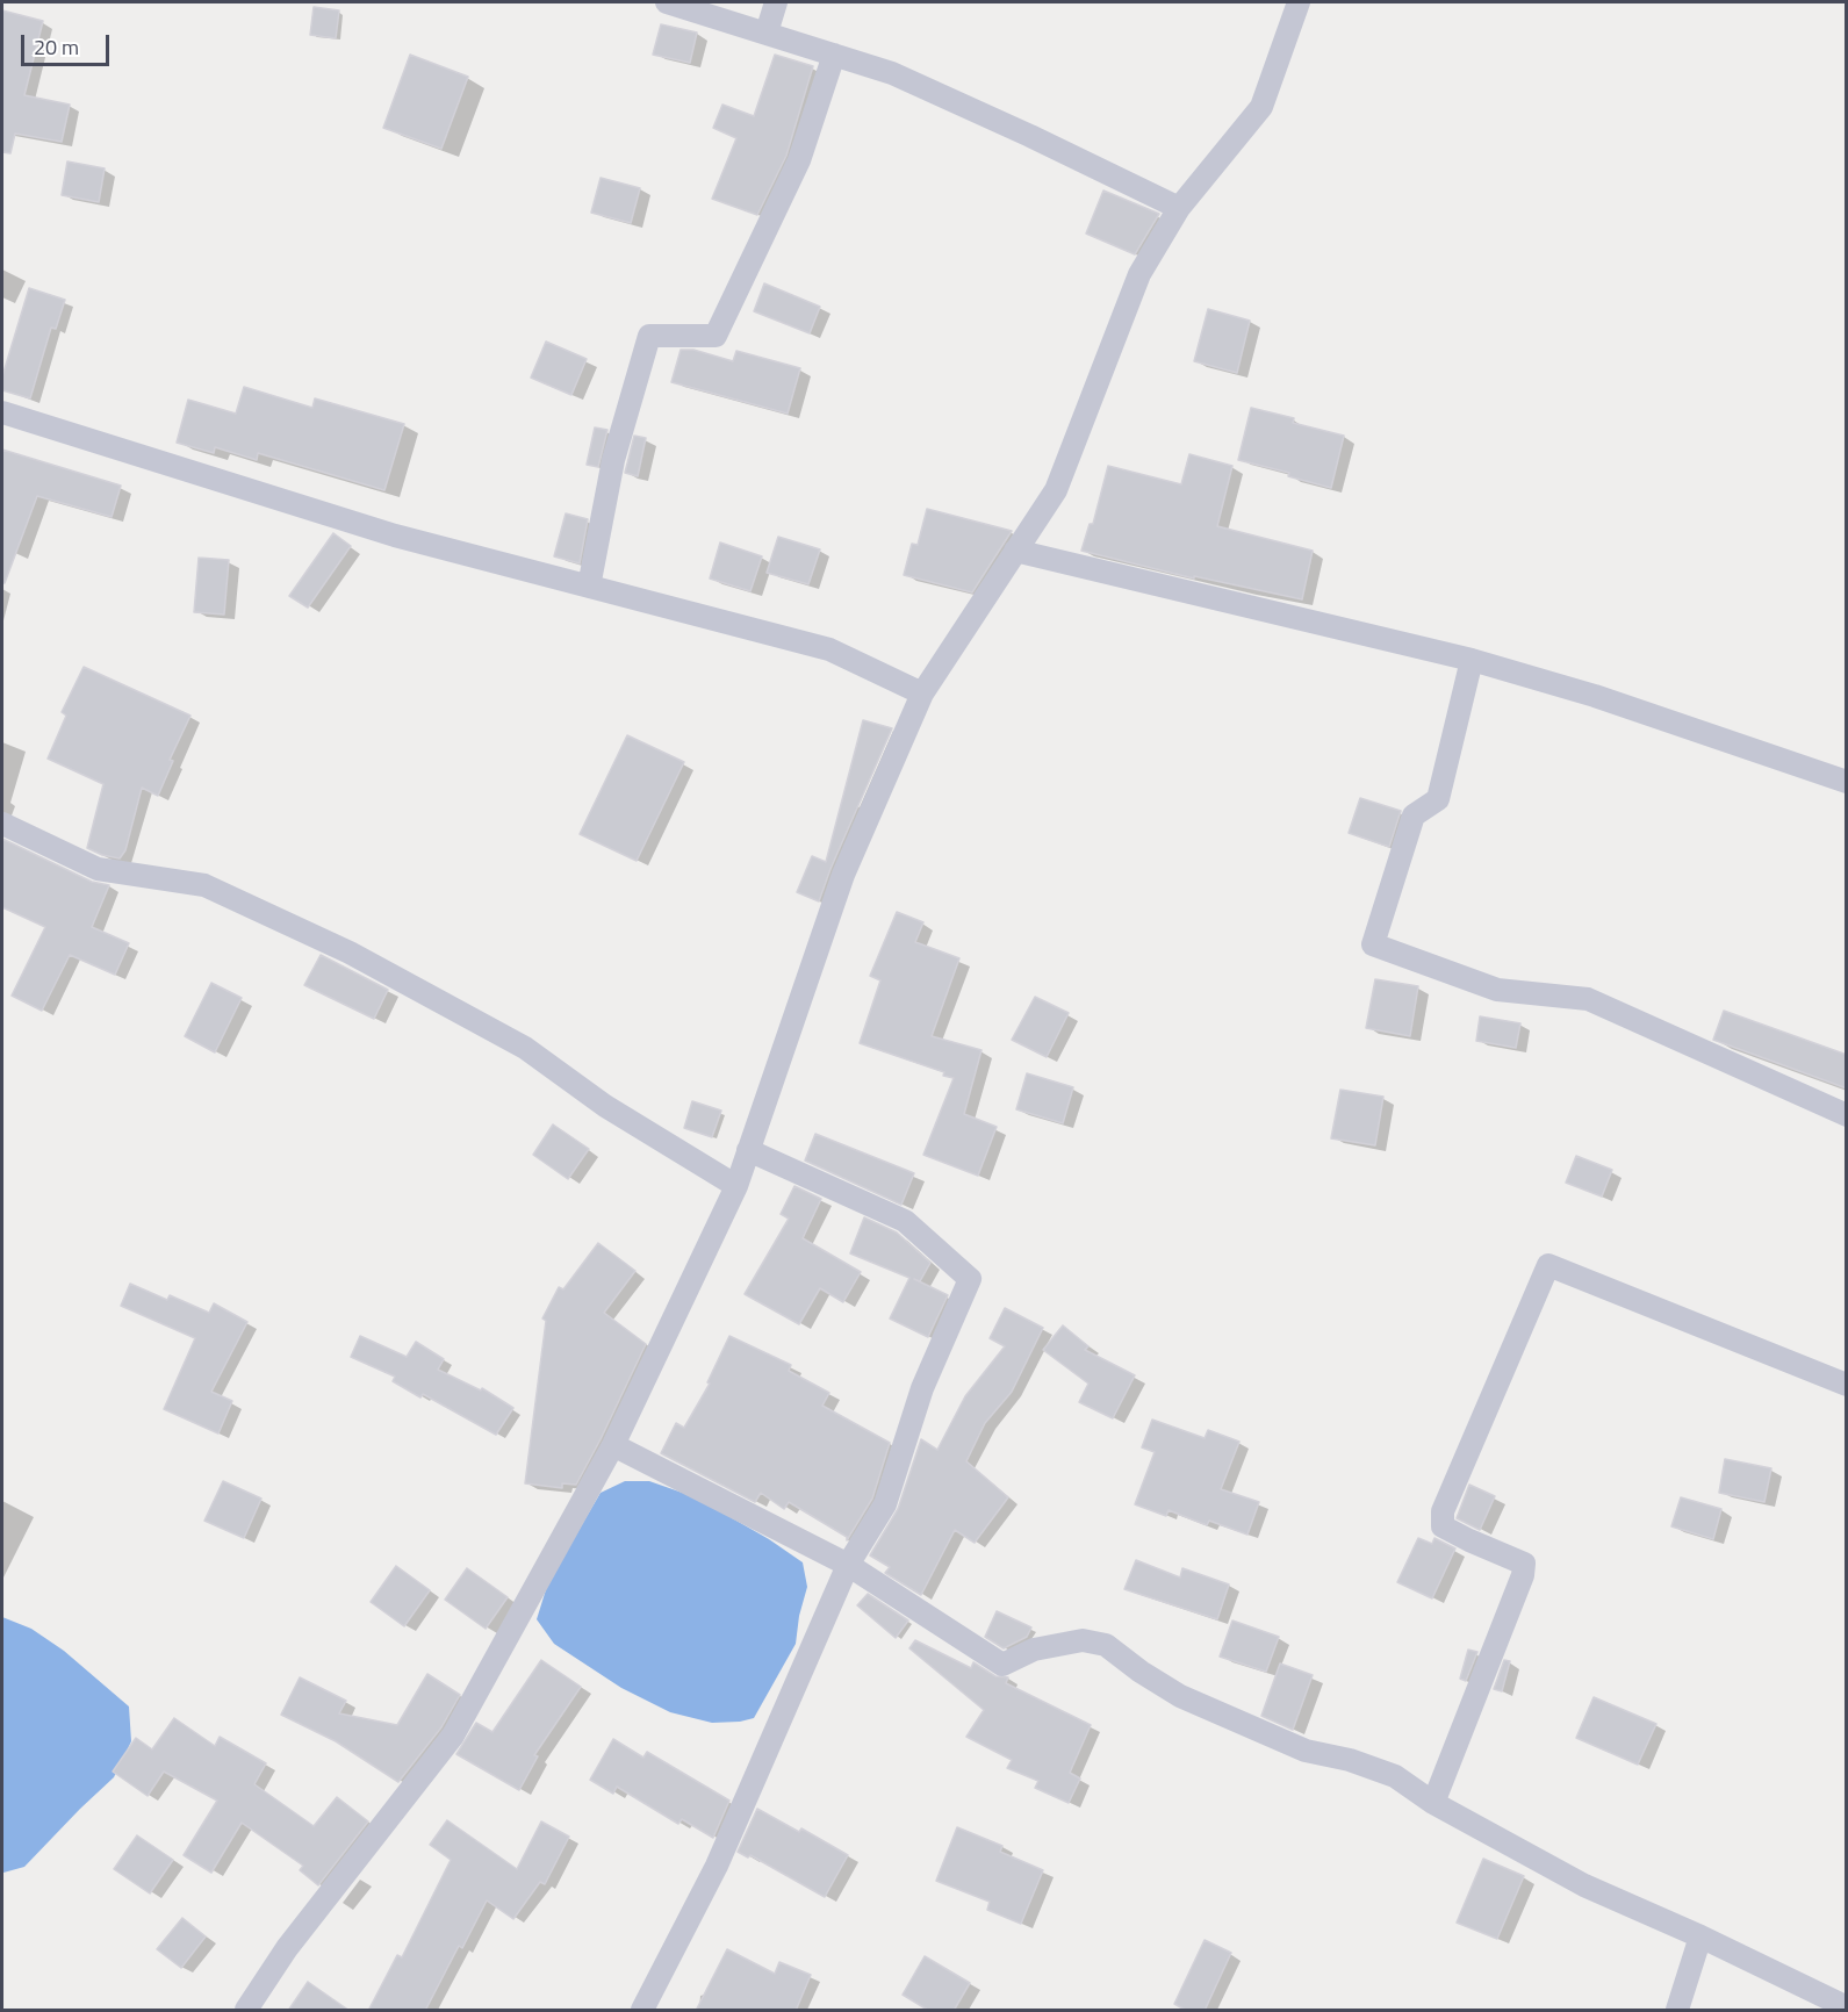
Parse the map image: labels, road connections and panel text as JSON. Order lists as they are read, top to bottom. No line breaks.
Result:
{"scale_bar":"20 m"}
